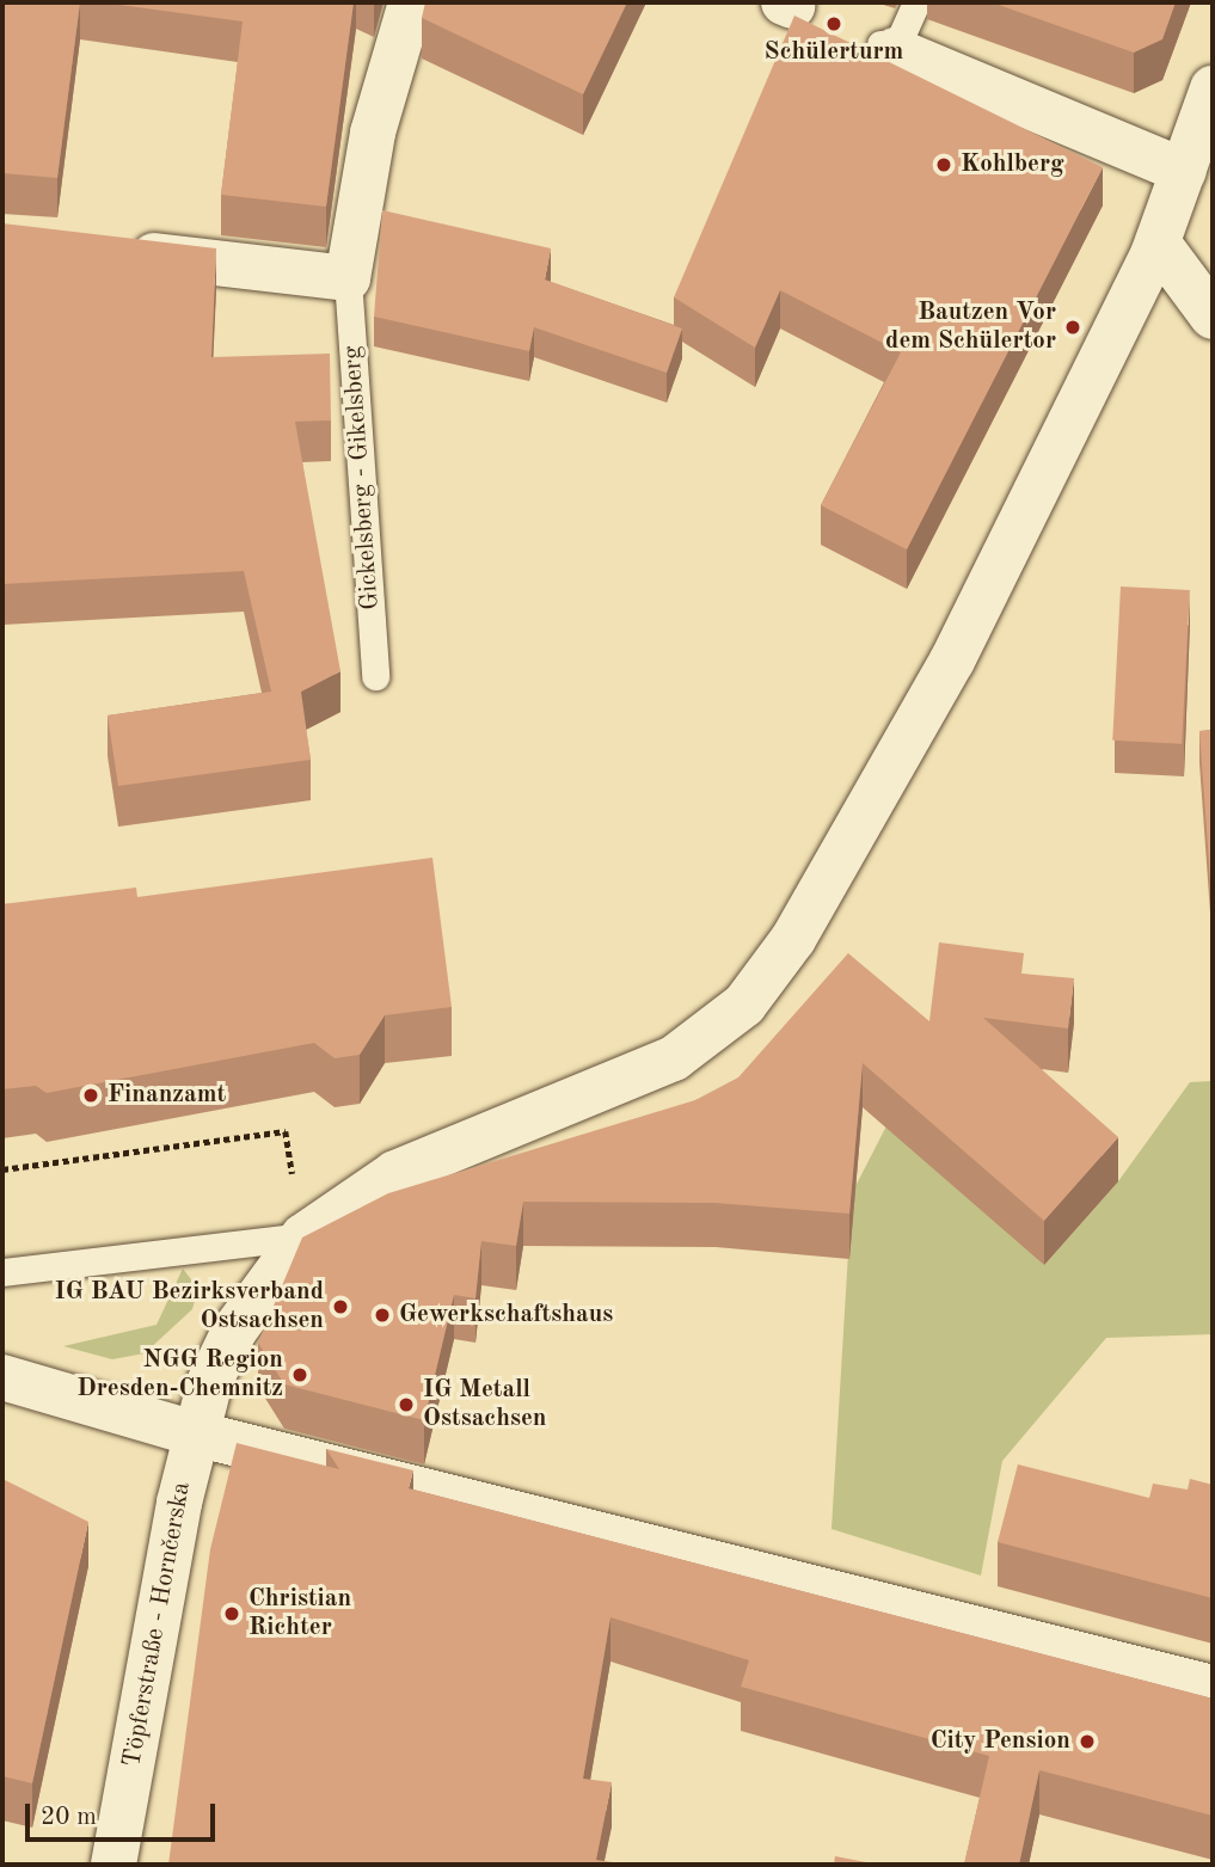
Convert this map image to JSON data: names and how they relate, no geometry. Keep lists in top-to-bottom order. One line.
{"streets":{"street":["Gickelsberg - Gikelsberg","Töpferstraße - Hornčerska"]},"places":["Schülerturm","Kohlberg","Bautzen Vor dem Schülertor","Finanzamt","IG BAU Bezirksverband Ostsachsen","Gewerkschaftshaus","NGG Region Dresden-Chemnitz","IG Metall Ostsachsen","Christian Richter","City Pension"],"scale_bar":"20 m"}
